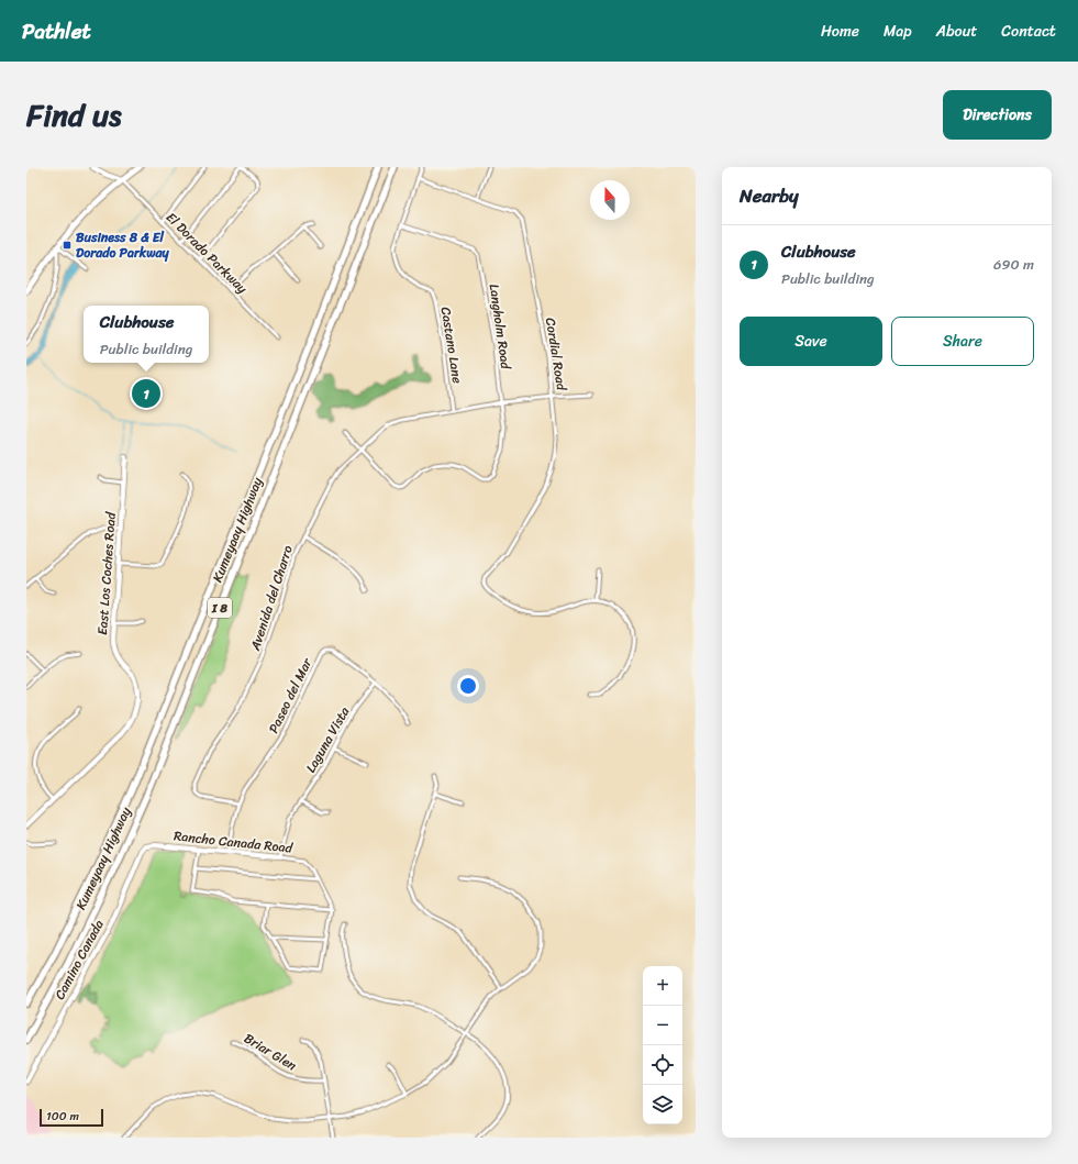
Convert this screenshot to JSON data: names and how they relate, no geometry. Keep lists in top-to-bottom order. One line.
{"streets":{"highway":["Kumeyaay Highway","I 8"],"street":["El Dorado Parkway","Langholm Road","Castano Lane","Cordial Road","East Los Coches Road","Avenida del Charro","Paseo del Mar","Laguna Vista","Rancho Canada Road","Camino Canada","Briar Glen"]},"crossings":[["Langholm Road","Castano Lane"],["Langholm Road","Avenida del Charro"],["Castano Lane","Avenida del Charro"],["Cordial Road","Avenida del Charro"],["Avenida del Charro","Paseo del Mar"],["Paseo del Mar","Laguna Vista"],["Paseo del Mar","Rancho Canada Road"],["Laguna Vista","Rancho Canada Road"],["Rancho Canada Road","Camino Canada"]],"places":{"transit":["Business 8 & El Dorado Parkway"]},"scale_bar":"100 m","north":"top","page":{"header":"Pathlet","nav":["Home","Map","About","Contact"],"title":"Find us","buttons":["Directions",["Save","Share"]],"heading":"Nearby","list":[{"mark":"1","name":"Clubhouse","note":"Public building","value":"690 m"}],"popup":["Clubhouse","Public building"],"pins":"1","map_buttons":["+","−"],"scale":"100 m"}}
